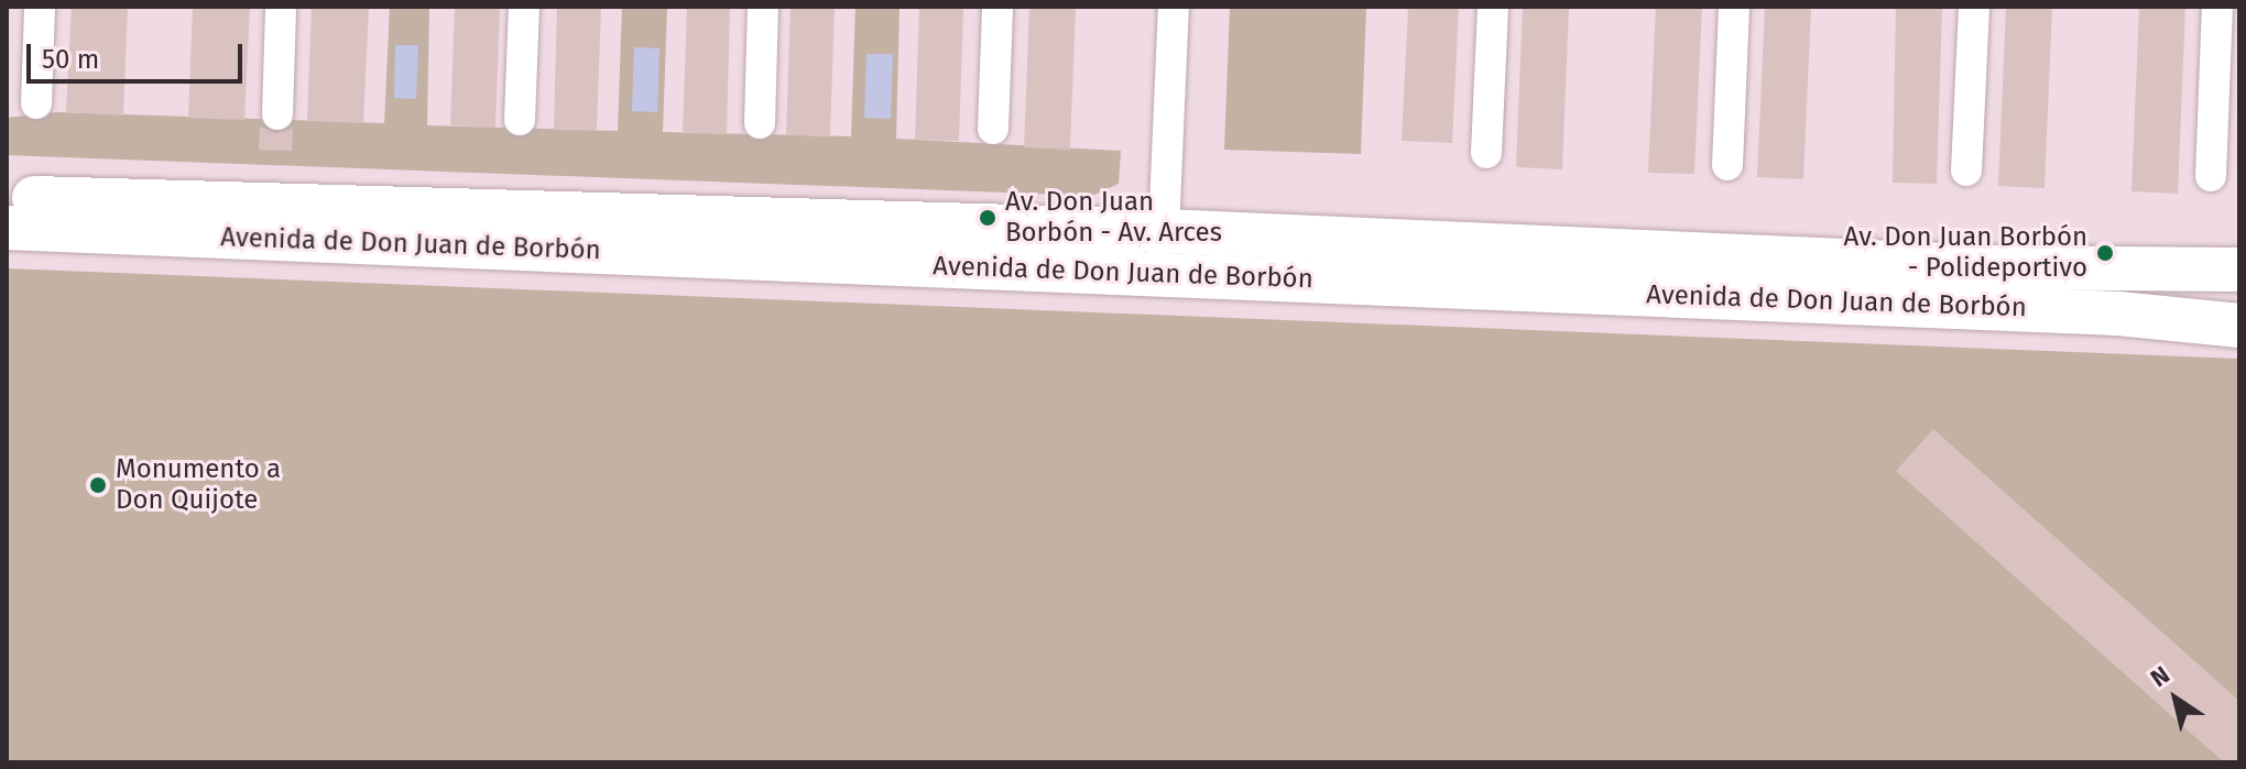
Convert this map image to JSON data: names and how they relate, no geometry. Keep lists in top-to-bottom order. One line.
{"streets":{"street":["Avenida de Don Juan de Borbón"]},"places":["Av. Don Juan Borbón - Av. Arces","Av. Don Juan Borbón - Polideportivo","Monumento a Don Quijote"],"scale_bar":"50 m","north":"top left"}
